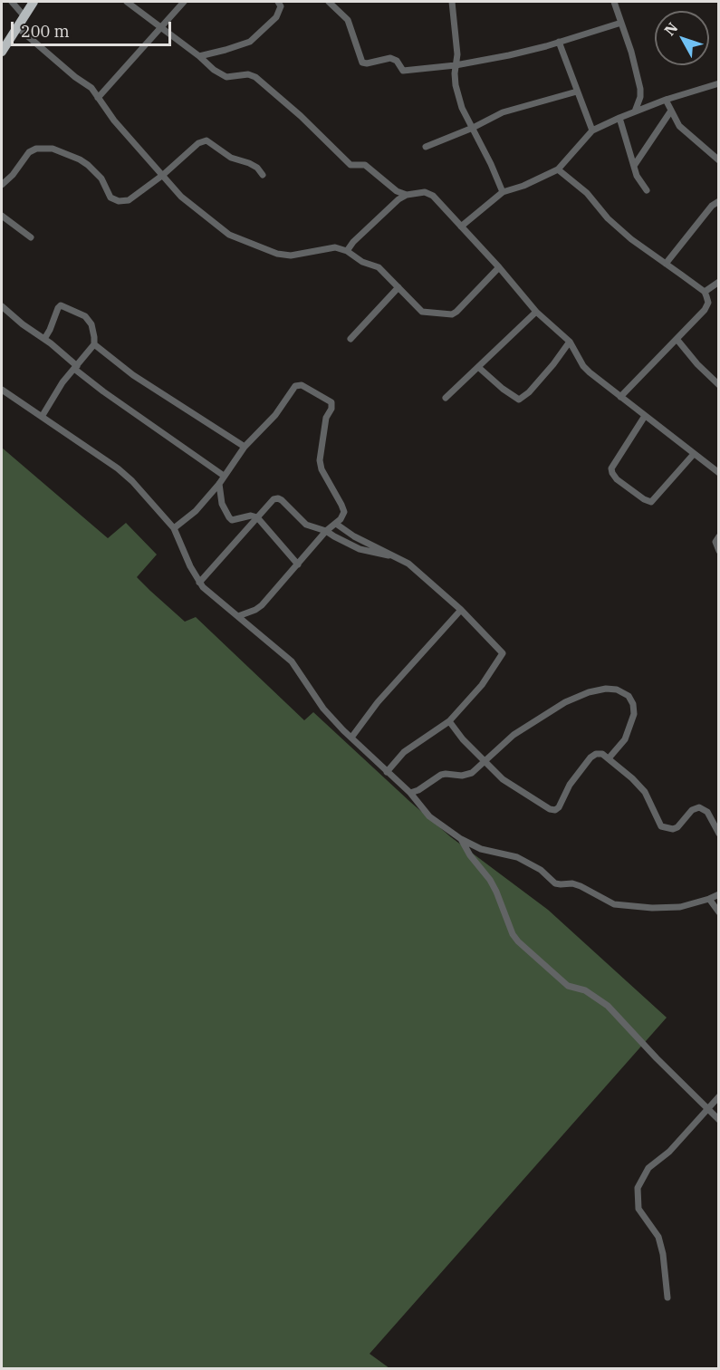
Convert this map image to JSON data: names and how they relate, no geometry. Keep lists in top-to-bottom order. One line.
{"scale_bar":"200 m","north":"top left"}
